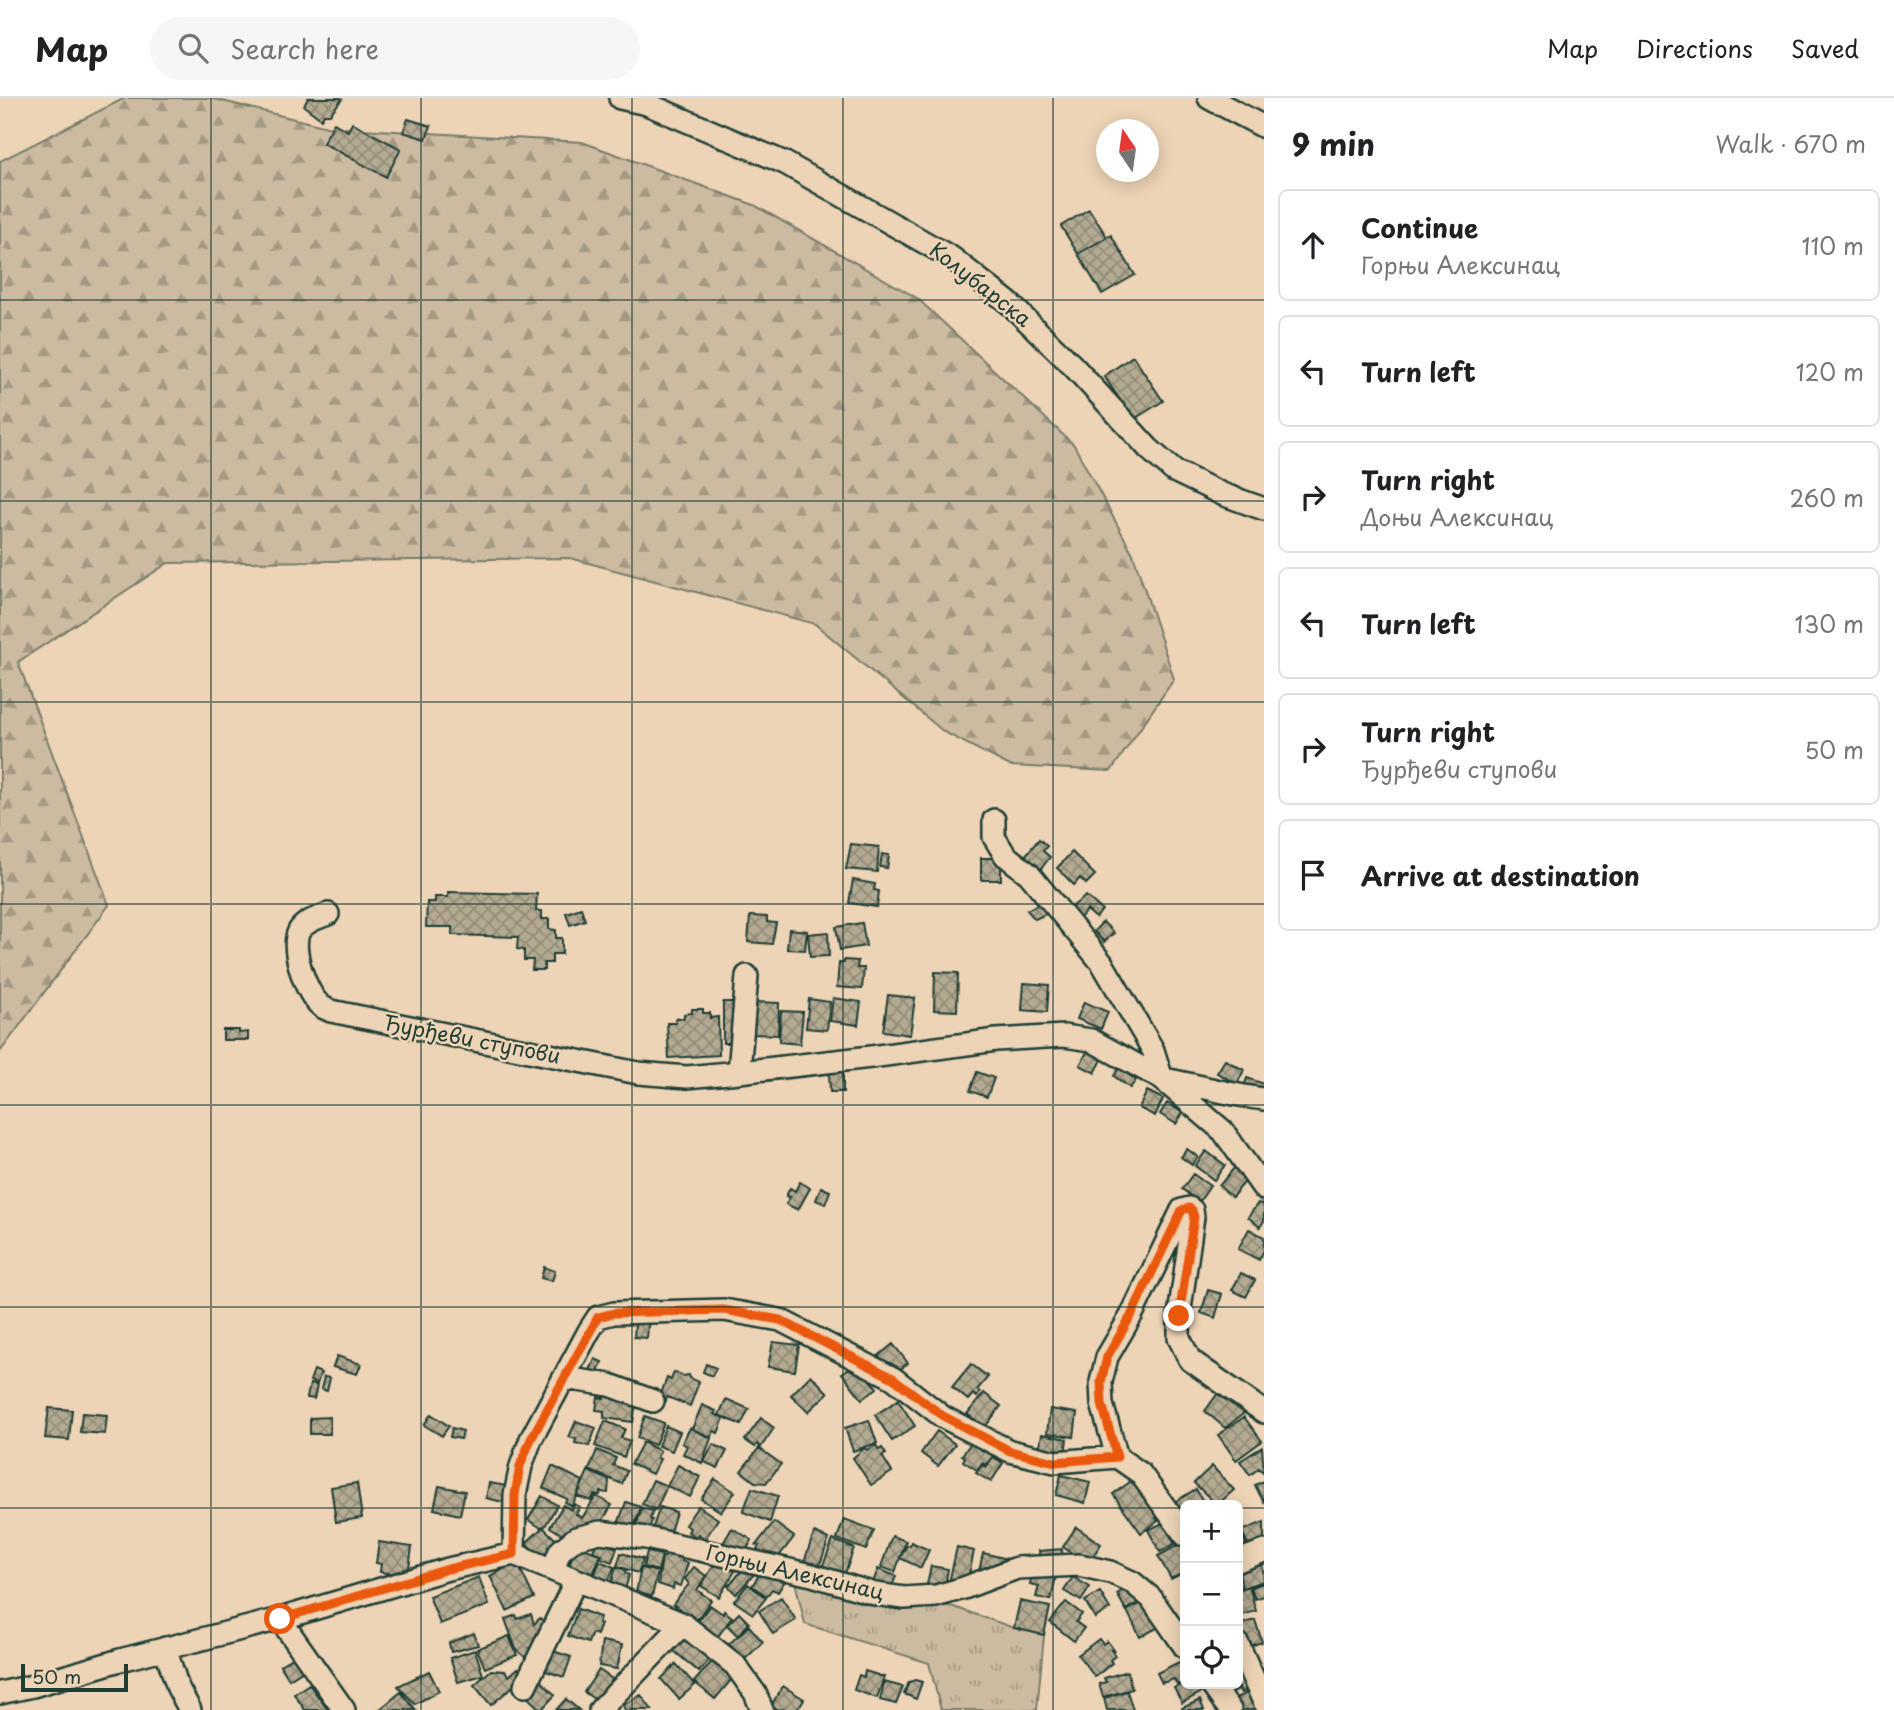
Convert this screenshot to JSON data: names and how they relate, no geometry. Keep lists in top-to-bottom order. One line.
{"streets":{"street":["Колубарска","Ђурђеви ступови","Горњи Алексинац"]},"scale_bar":"50 m","north":"top","page":{"header":"Map","search":"Search here","nav":["Map","Directions","Saved"],"heading":["9 min","Walk · 670 m"],"list":[["Continue","Горњи Алексинац","110 m"],["Turn left","120 m"],["Turn right","Доњи Алексинац","260 m"],["Turn left","130 m"],["Turn right","Ђурђеви ступови","50 m"],"Arrive at destination"],"map_buttons":["+","−"],"scale":"50 m"}}
